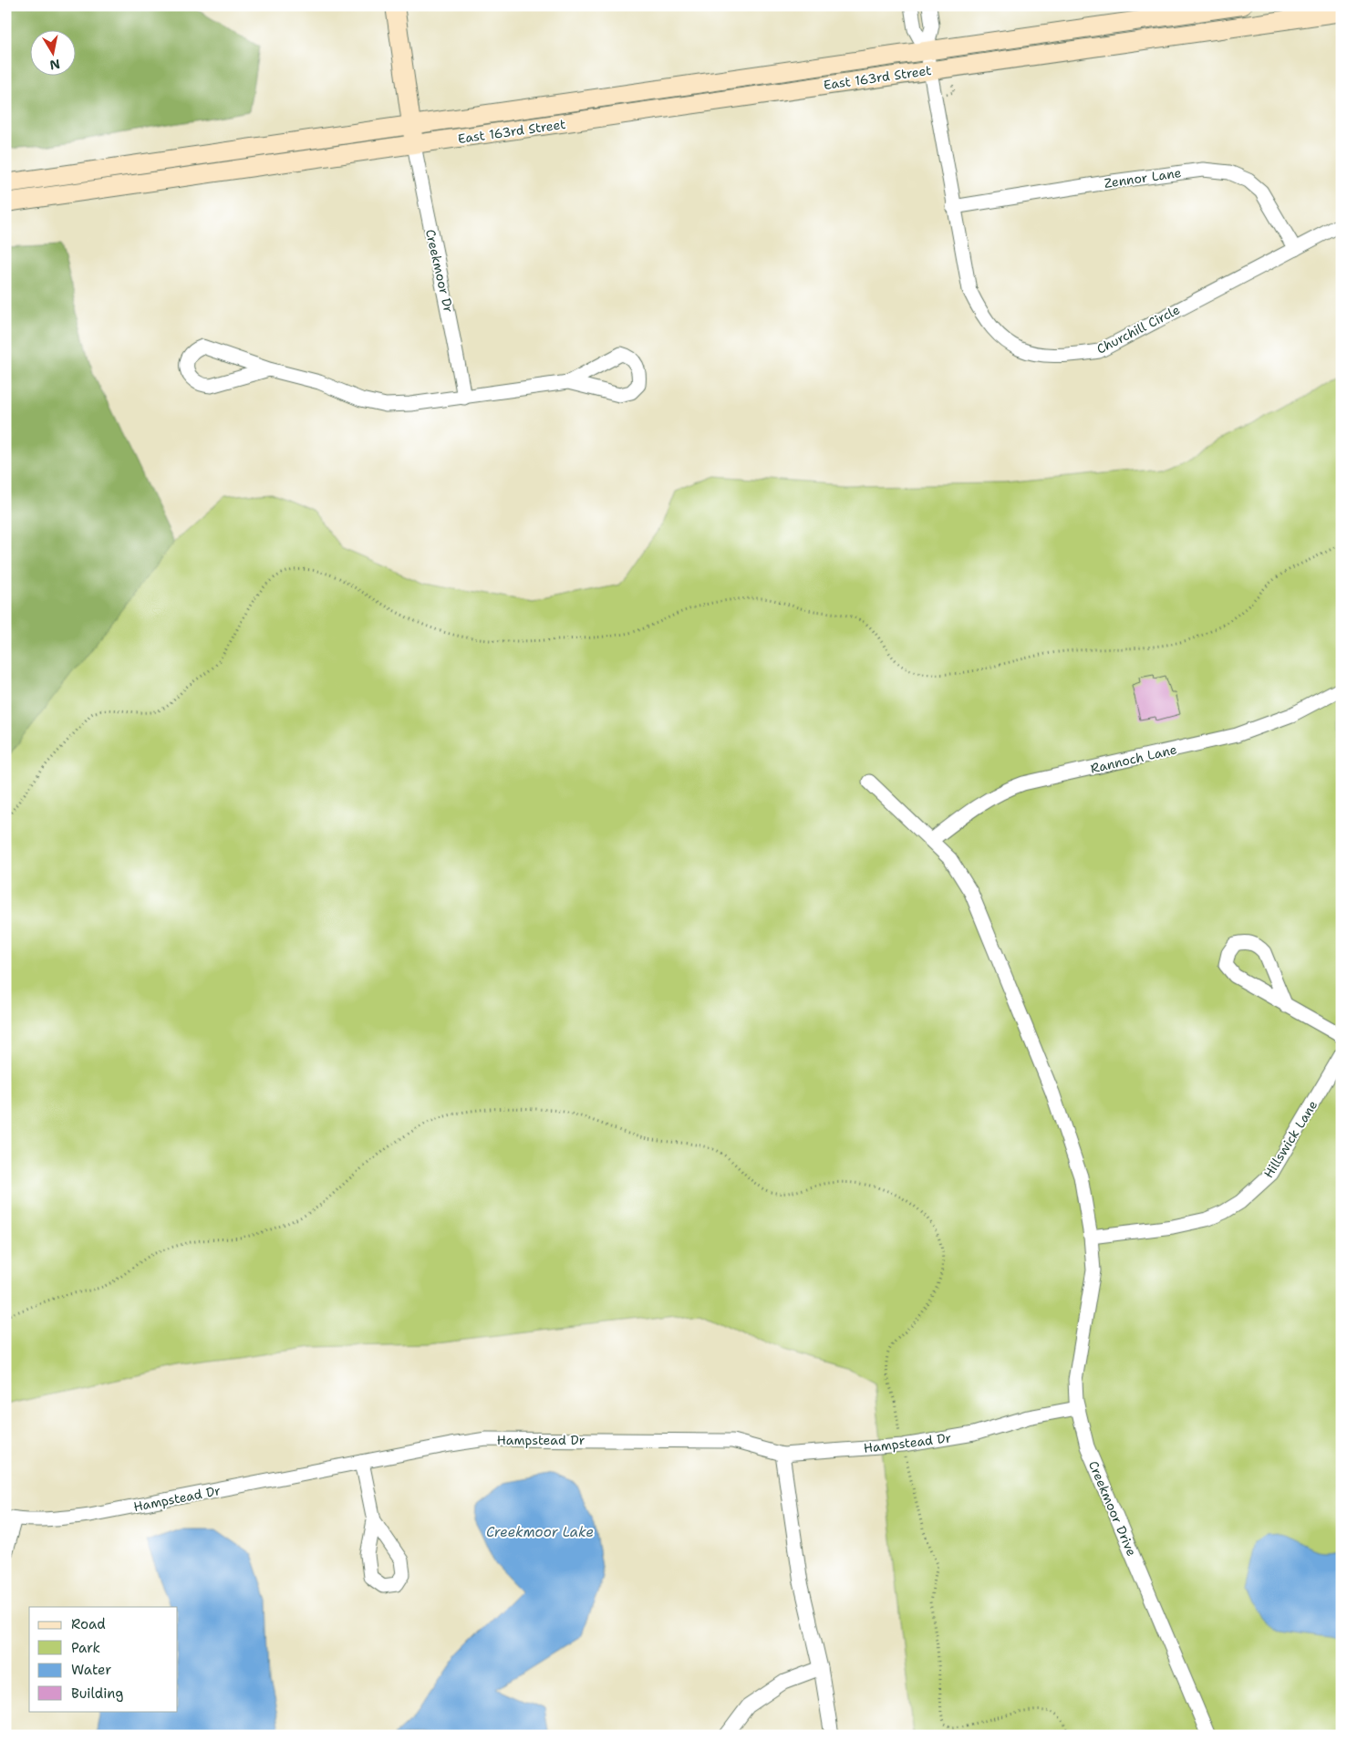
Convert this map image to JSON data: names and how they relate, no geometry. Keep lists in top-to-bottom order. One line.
{"streets":{"street":["East 163rd Street","Zennor Lane","Creekmoor Dr","Churchill Circle","Rannoch Lane","Hillswick Lane","Hampstead Dr","Creekmoor Drive"]},"crossings":[["East 163rd Street","Creekmoor Dr"],["East 163rd Street","Churchill Circle"],["Zennor Lane","Churchill Circle"],["Rannoch Lane","Creekmoor Drive"],["Hillswick Lane","Creekmoor Drive"],["Hampstead Dr","Creekmoor Drive"]],"water":["Creekmoor Lake"],"legend":["Road","Park","Water","Building"],"north":"bottom"}
